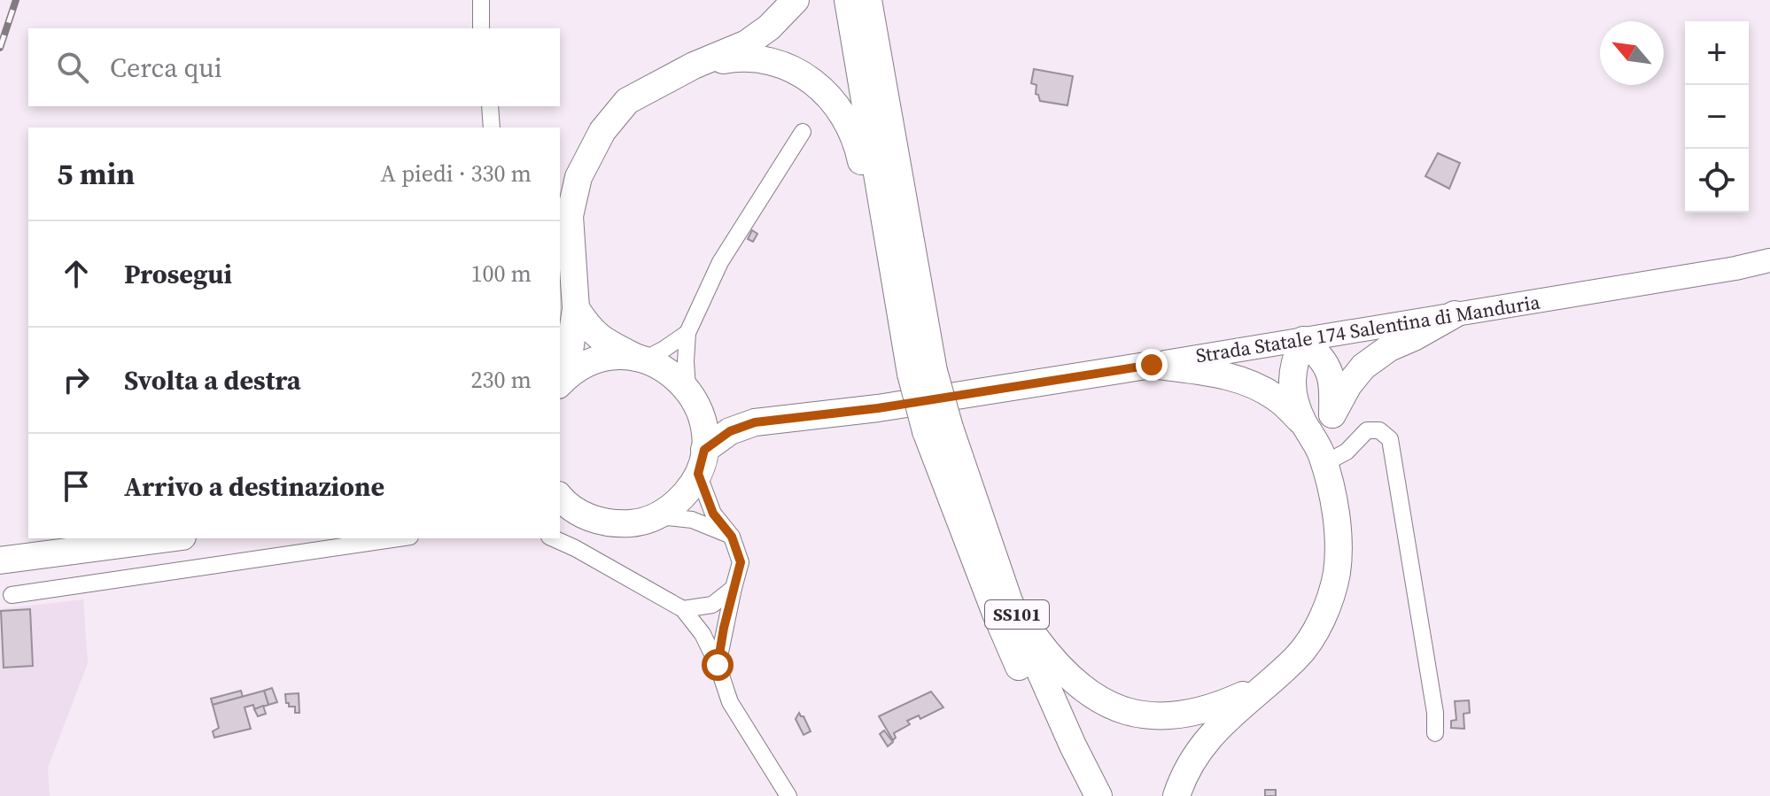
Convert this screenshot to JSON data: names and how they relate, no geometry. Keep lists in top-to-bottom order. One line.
{"streets":{"main road":["Strada Statale 174 Salentina di Manduria","SS101"]},"north":"top left","page":{"map_buttons":["+","−"],"search":"Cerca qui","heading":["5 min","A piedi · 330 m"],"list":[["Prosegui","100 m"],["Svolta a destra","230 m"],"Arrivo a destinazione"]}}
